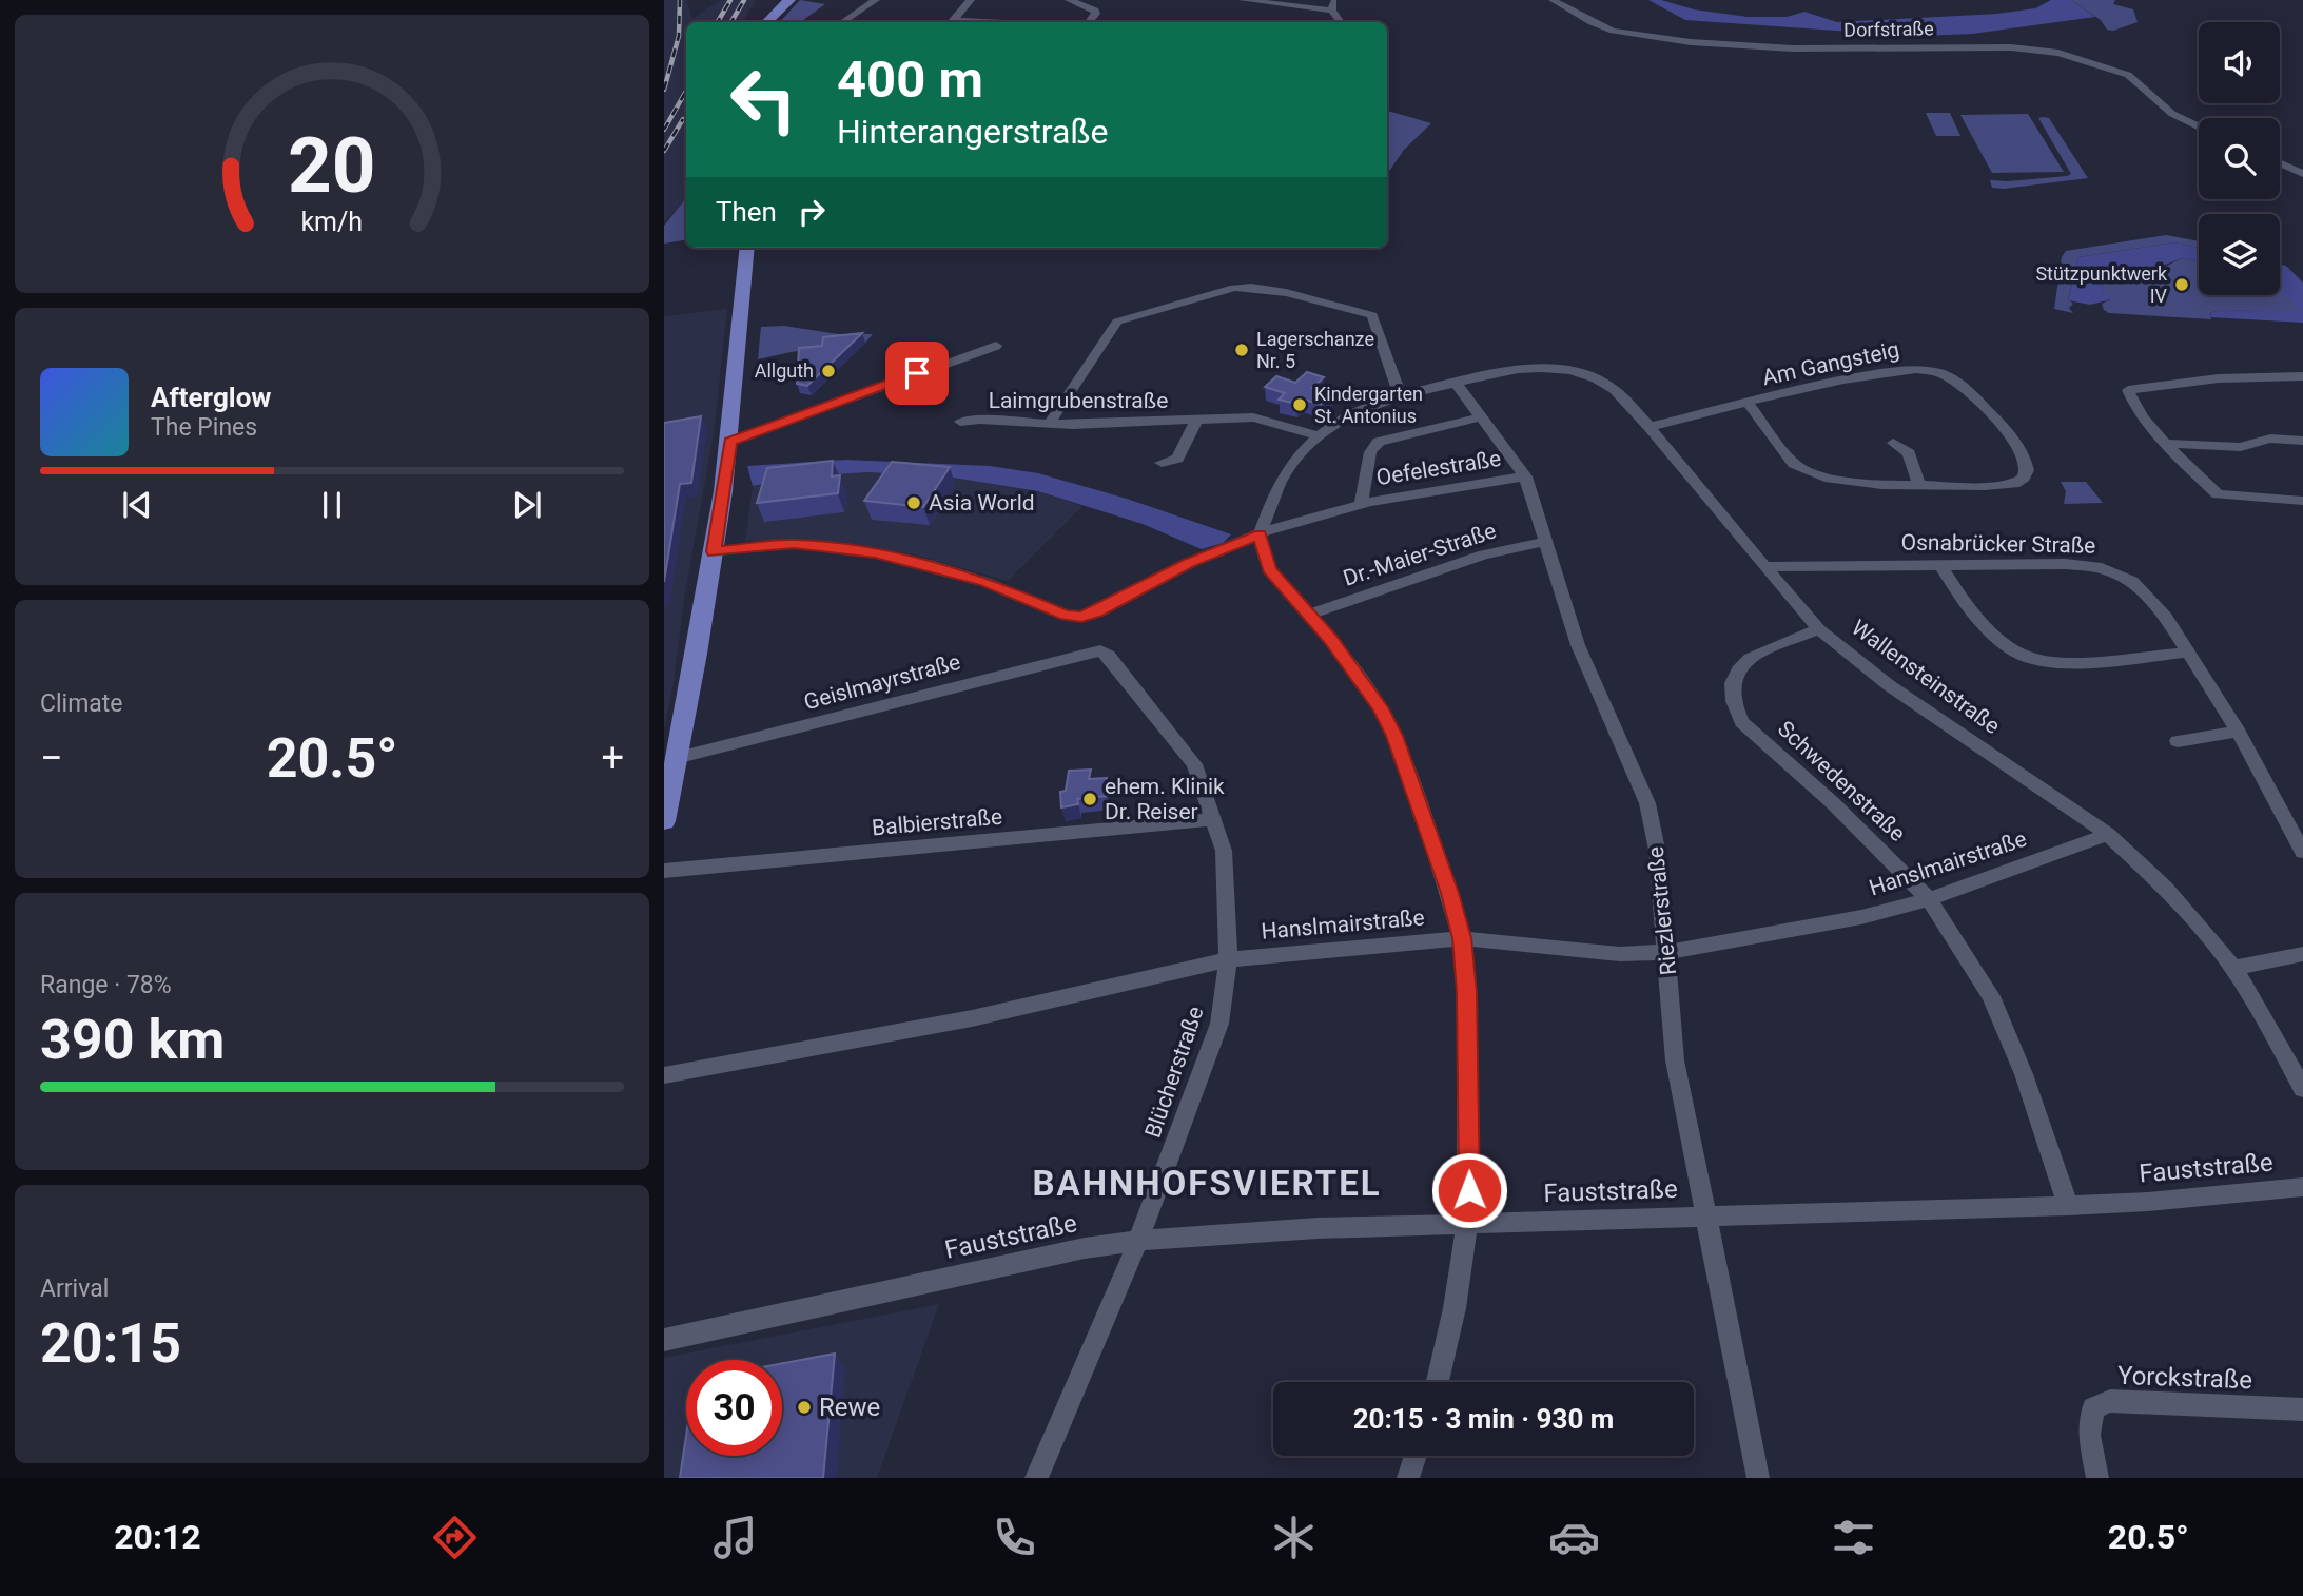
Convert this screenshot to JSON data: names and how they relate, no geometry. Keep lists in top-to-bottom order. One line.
{"streets":{"street":["Dorfstraße","Am Gangsteig","Laimgrubenstraße","Oefelestraße","Osnabrücker Straße","Dr.-Maier-Straße","Wallensteinstraße","Geislmayrstraße","Schwedenstraße","Balbierstraße","Hanslmairstraße","Riezlerstraße","Blücherstraße","Fauststraße","Yorckstraße"]},"crossings":[["Am Gangsteig","Wallensteinstraße"],["Laimgrubenstraße","Wallensteinstraße"],["Oefelestraße","Wallensteinstraße"],["Oefelestraße","Riezlerstraße"],["Osnabrücker Straße","Wallensteinstraße"],["Dr.-Maier-Straße","Riezlerstraße"],["Wallensteinstraße","Schwedenstraße"],["Wallensteinstraße","Hanslmairstraße"],["Wallensteinstraße","Riezlerstraße"],["Geislmayrstraße","Blücherstraße"],["Schwedenstraße","Hanslmairstraße"],["Schwedenstraße","Fauststraße"],["Balbierstraße","Blücherstraße"],["Hanslmairstraße","Riezlerstraße"],["Hanslmairstraße","Blücherstraße"],["Riezlerstraße","Fauststraße"],["Blücherstraße","Fauststraße"]],"districts":["BAHNHOFSVIERTEL"],"places":["Stützpunktwerk IV","Lagerschanze Nr. 5","Allguth","Kindergarten St. Antonius","Asia World","ehem. Klinik Dr. Reiser","Rewe"],"page":{"turn":["400 m","Hinterangerstraße"],"then":"Then","song":["Afterglow","The Pines"],"tile":["Climate",["Range · 78%","390 km"],["Arrival","20:15"]],"heat":["−","20.5°","+"],"limit":"30","trip":"20:15 · 3 min · 930 m","tabs":["20:12","20.5°"],"gauge":["20","km/h"]}}
